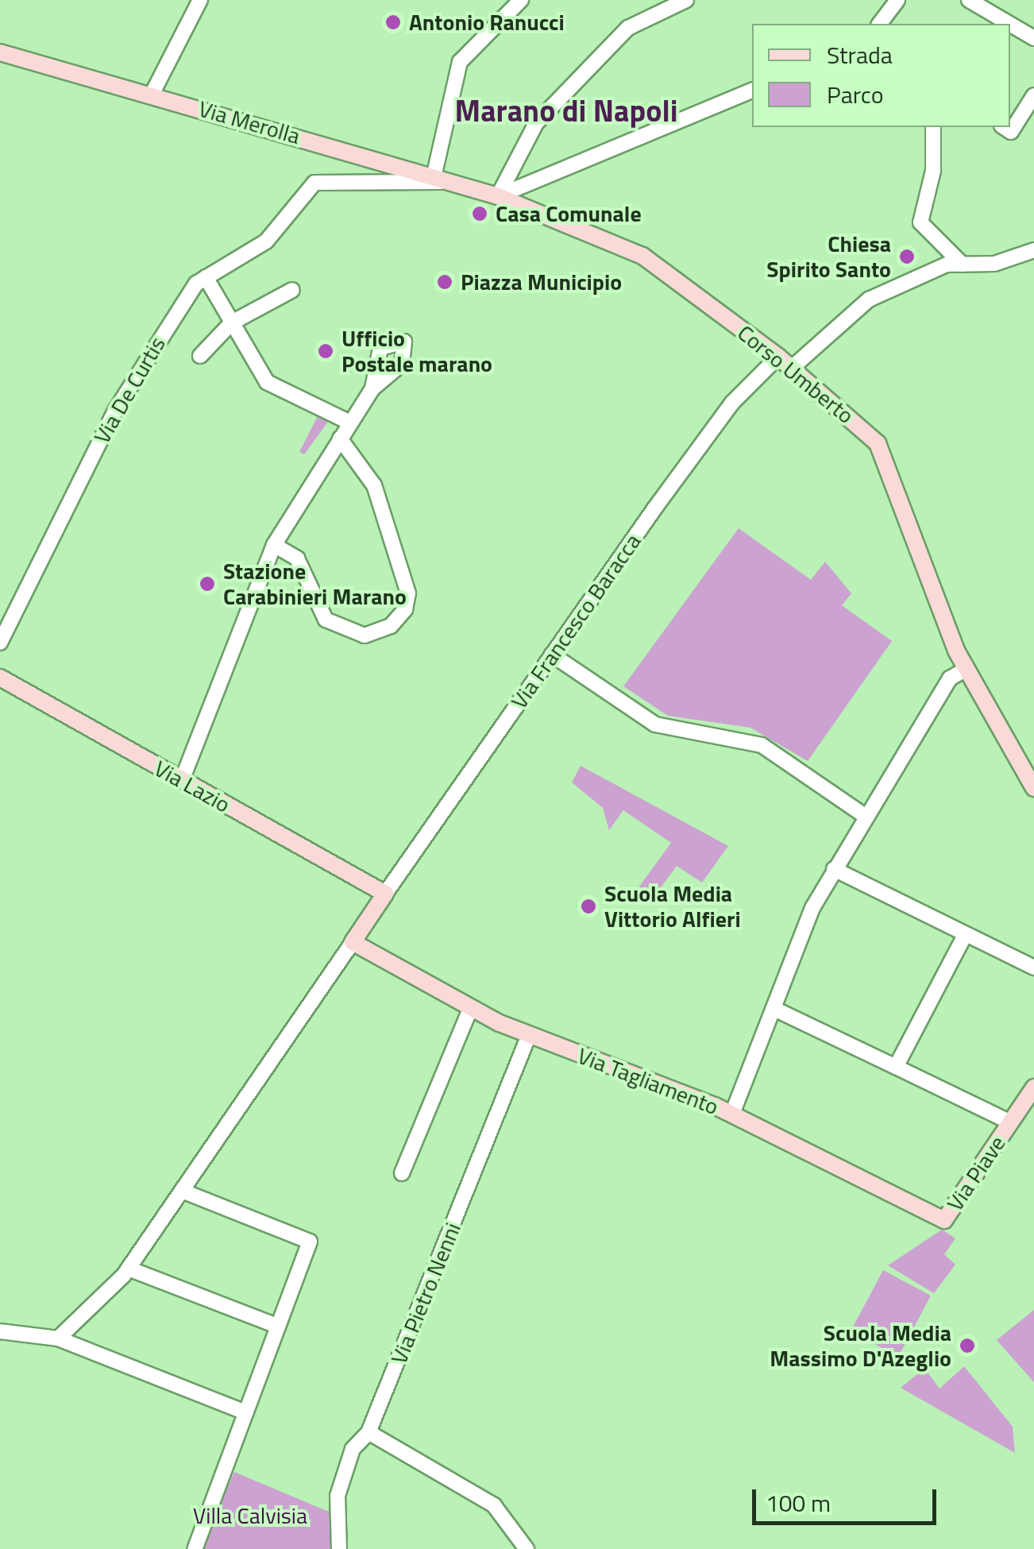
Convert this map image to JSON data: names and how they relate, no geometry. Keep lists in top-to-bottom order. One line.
{"streets":{"main road":["Via Merolla","Corso Umberto","Via Lazio","Via Tagliamento","Via Piave"],"street":["Via De Curtis","Via Francesco Baracca","Via Pietro Nenni"]},"crossings":[["Via Merolla","Corso Umberto"],["Via Merolla","Via De Curtis"],["Corso Umberto","Via Francesco Baracca"],["Via Francesco Baracca","Via Lazio"],["Via Tagliamento","Via Piave"],["Via Tagliamento","Via Pietro Nenni"]],"districts":["Marano di Napoli"],"parks":["Villa Calvisia"],"places":["Antonio Ranucci","Casa Comunale","Chiesa Spirito Santo","Piazza Municipio","Ufficio Postale marano","Stazione Carabinieri Marano","Scuola Media Vittorio Alfieri","Scuola Media Massimo D'Azeglio"],"legend":["Strada","Parco"],"scale_bar":"100 m"}
